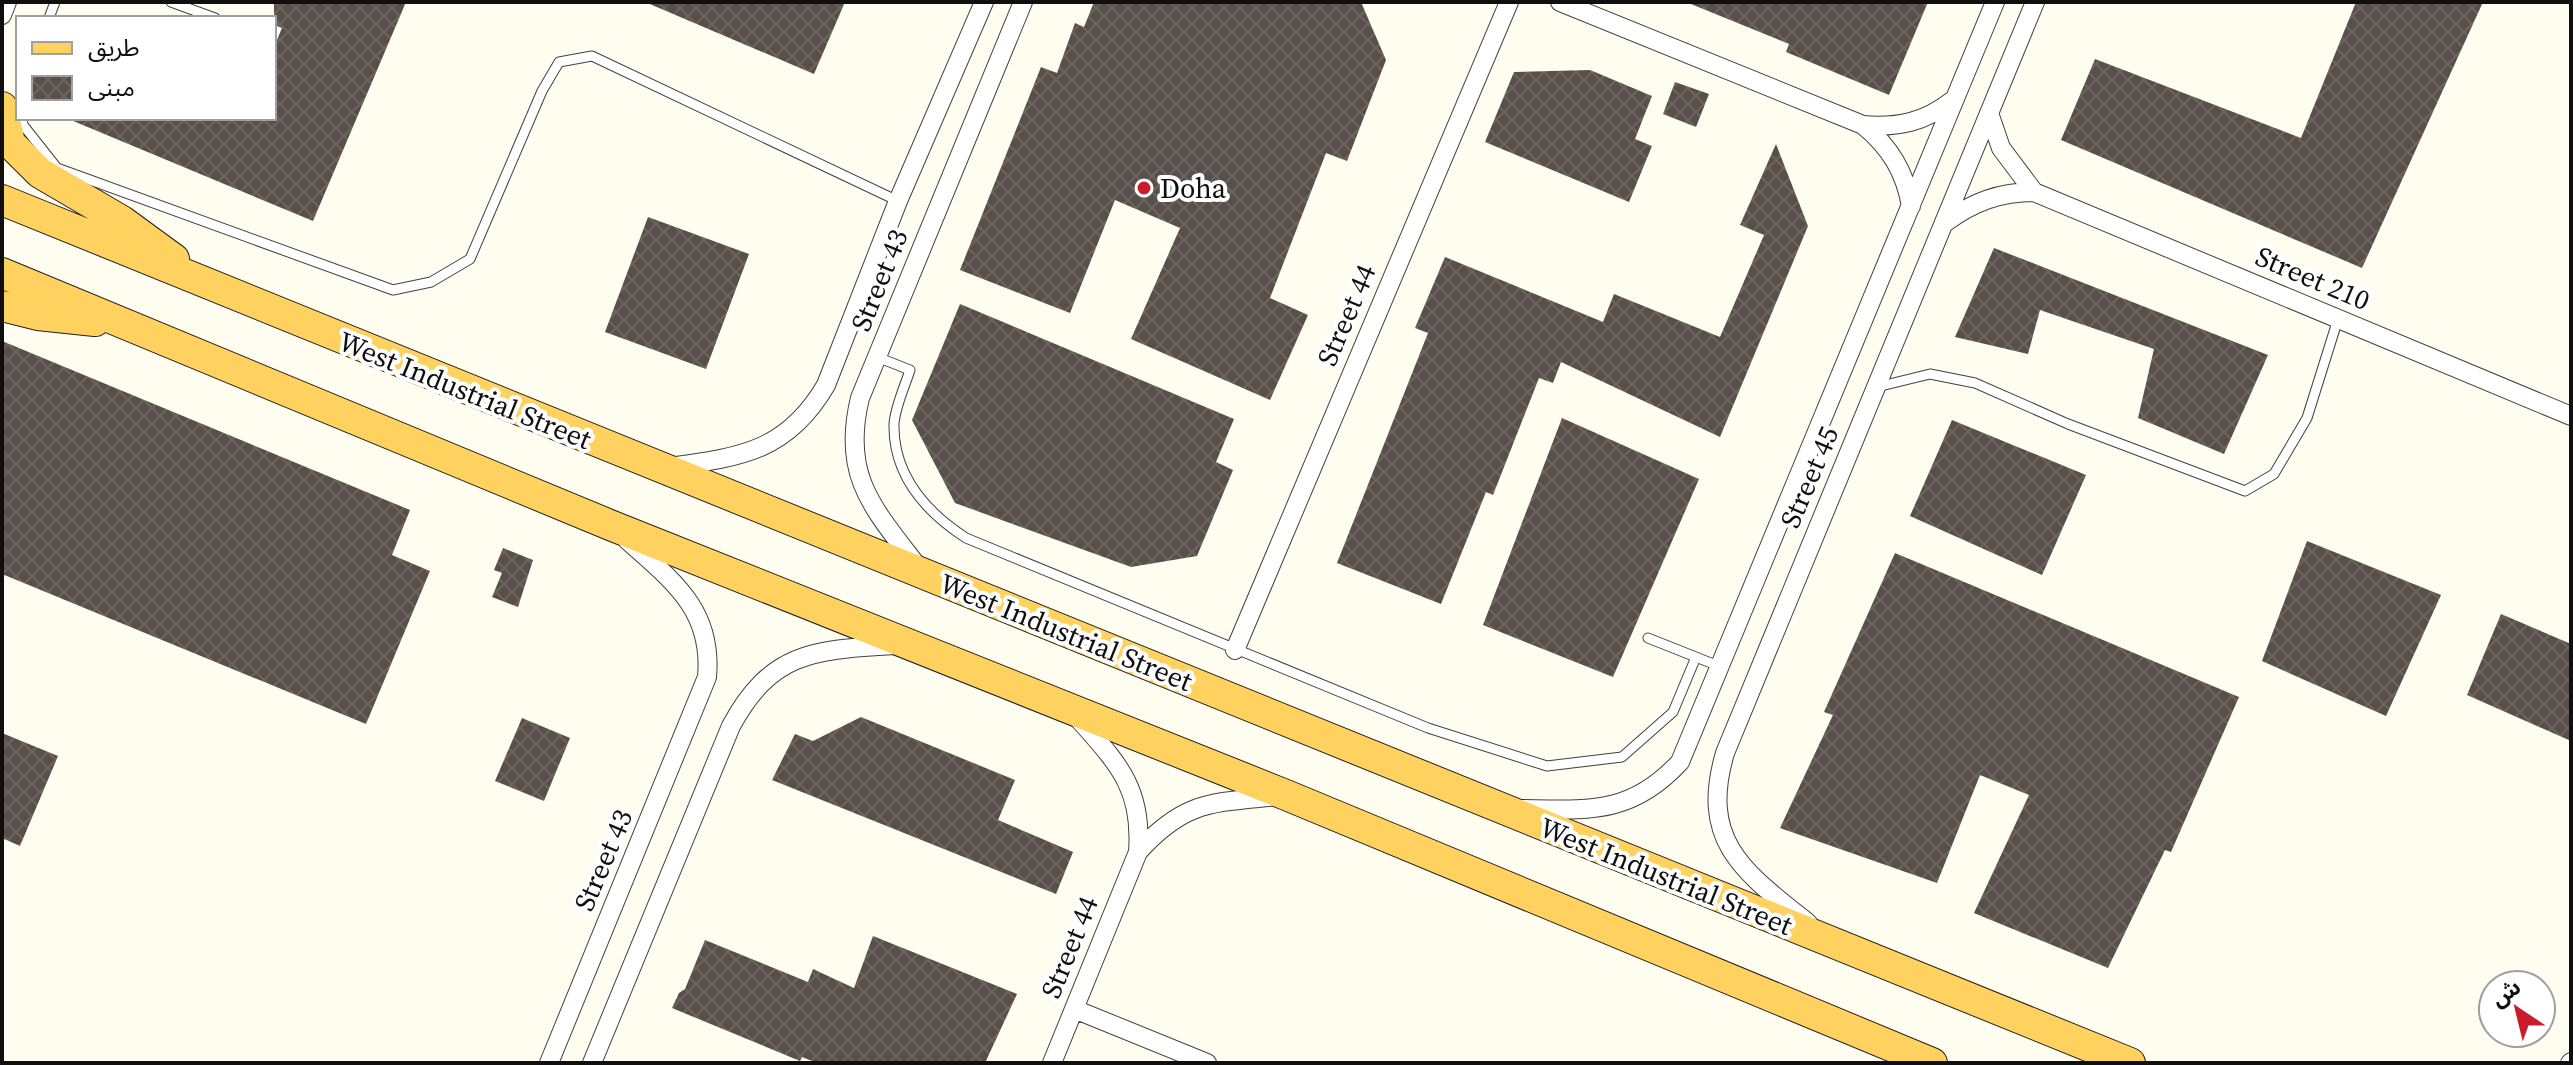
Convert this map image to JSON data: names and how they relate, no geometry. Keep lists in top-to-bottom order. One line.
{"streets":{"main road":["West Industrial Street"],"street":["Street 210","Street 43","Street 44","Street 45"]},"crossings":[["Street 43","West Industrial Street"],["West Industrial Street","Street 45"]],"places":["Doha"],"legend":["طريق","مبنى"],"north":"top left"}
